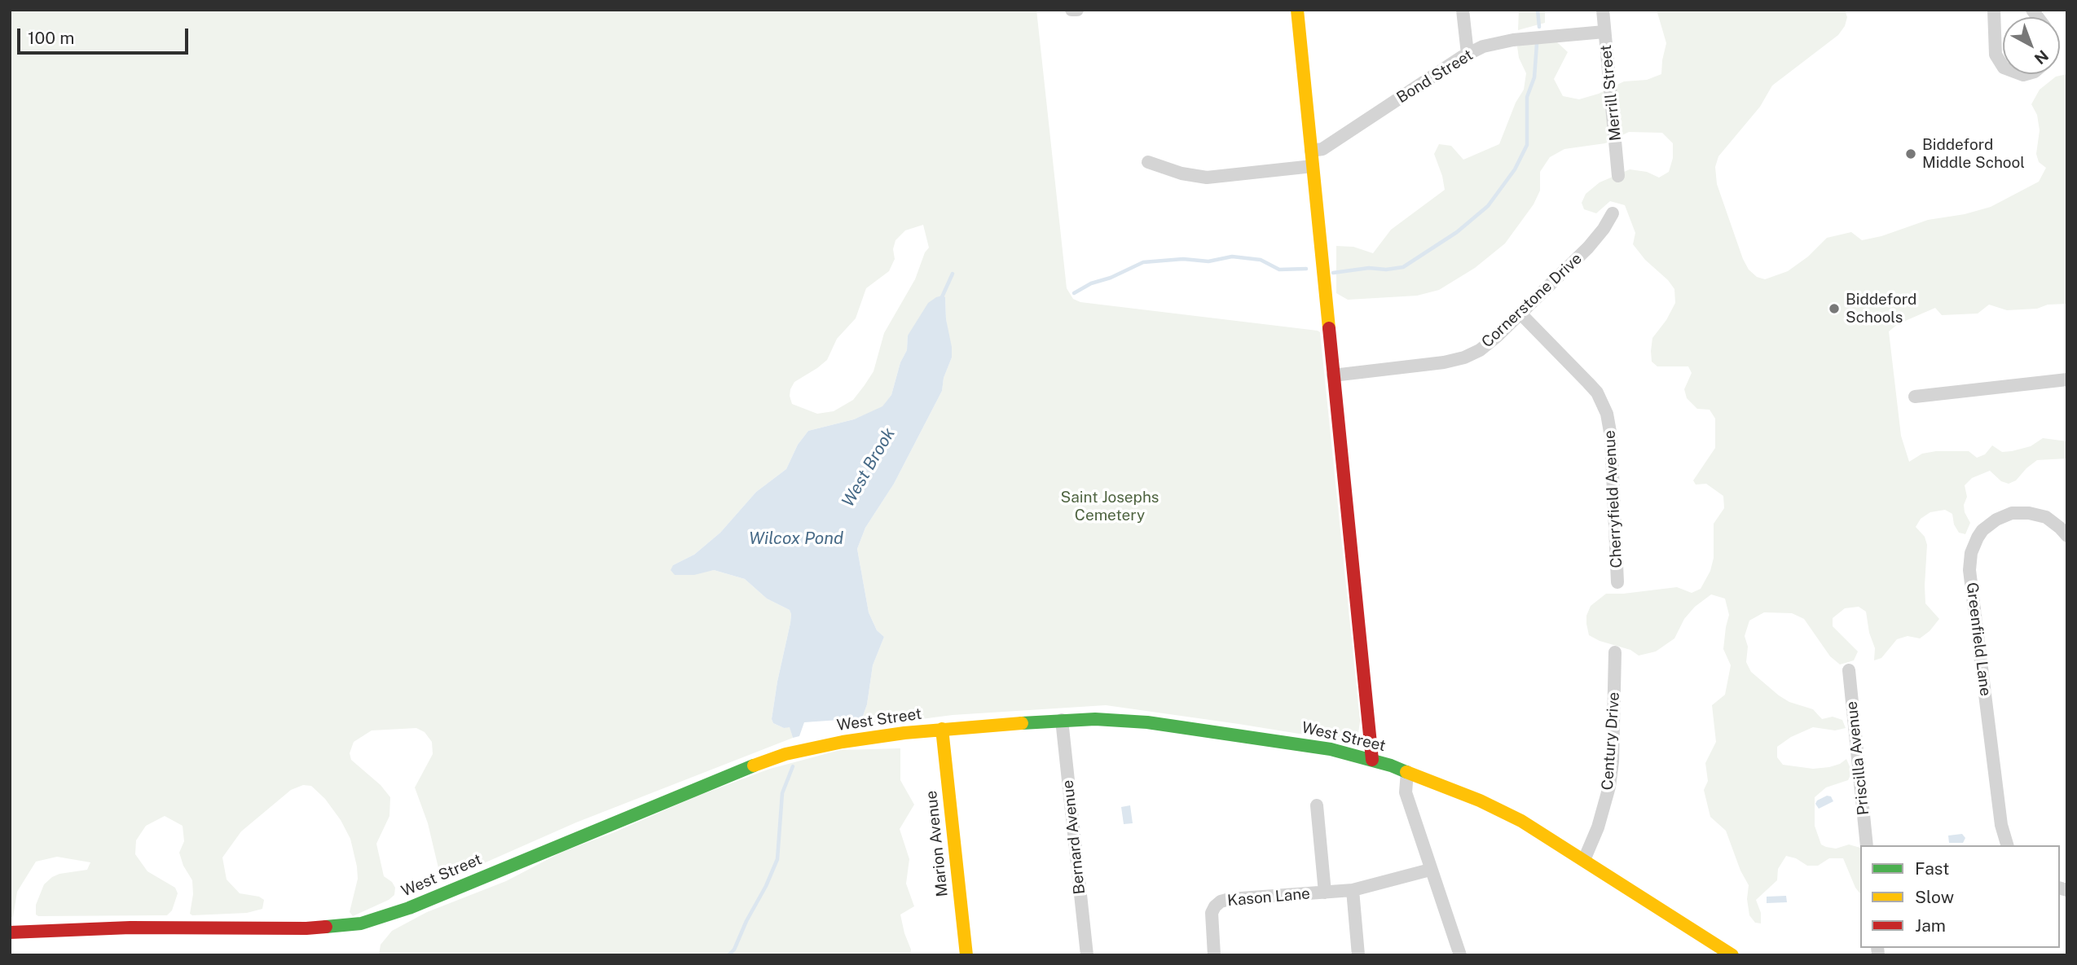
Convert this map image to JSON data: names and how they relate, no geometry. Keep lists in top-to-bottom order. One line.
{"streets":{"street":["Bond Street","Merrill Street","Cornerstone Drive","Cherryfield Avenue","Greenfield Lane","West Street","Century Drive","Priscilla Avenue","Bernard Avenue","Marion Avenue","Kason Lane"]},"crossings":[["Bond Street","Merrill Street"],["Cornerstone Drive","Cherryfield Avenue"],["West Street","Century Drive"],["West Street","Bernard Avenue"],["West Street","Marion Avenue"]],"water":["West Brook","Wilcox Pond"],"parks":["Saint Josephs Cemetery"],"places":["Biddeford Middle School","Biddeford Schools"],"legend":["Fast","Slow","Jam"],"scale_bar":"100 m","north":"bottom right"}
